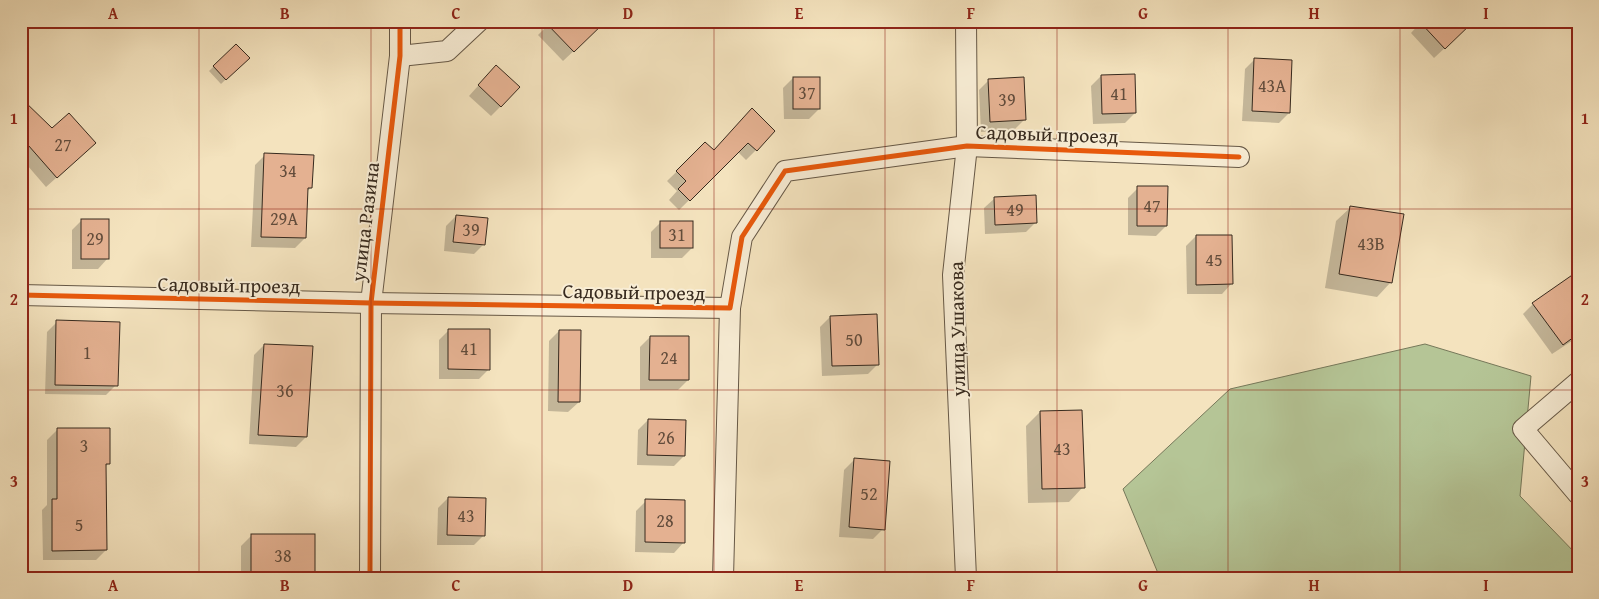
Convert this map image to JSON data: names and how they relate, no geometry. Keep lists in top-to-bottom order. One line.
{"streets":{"street":["Садовый проезд","улица Разина","улица Ушакова"]},"crossings":[["Садовый проезд","улица Разина"],["Садовый проезд","улица Ушакова"]],"house_numbers":["43А","37","41","39","27","34","47","49","29А","39","31","29","43В","45","50","41","1","24","36","26","3","43","52","43","28","5","38"],"grid":{"columns":["A","B","C","D","E","F","G","H","I"],"rows":["1","2","3"]}}
